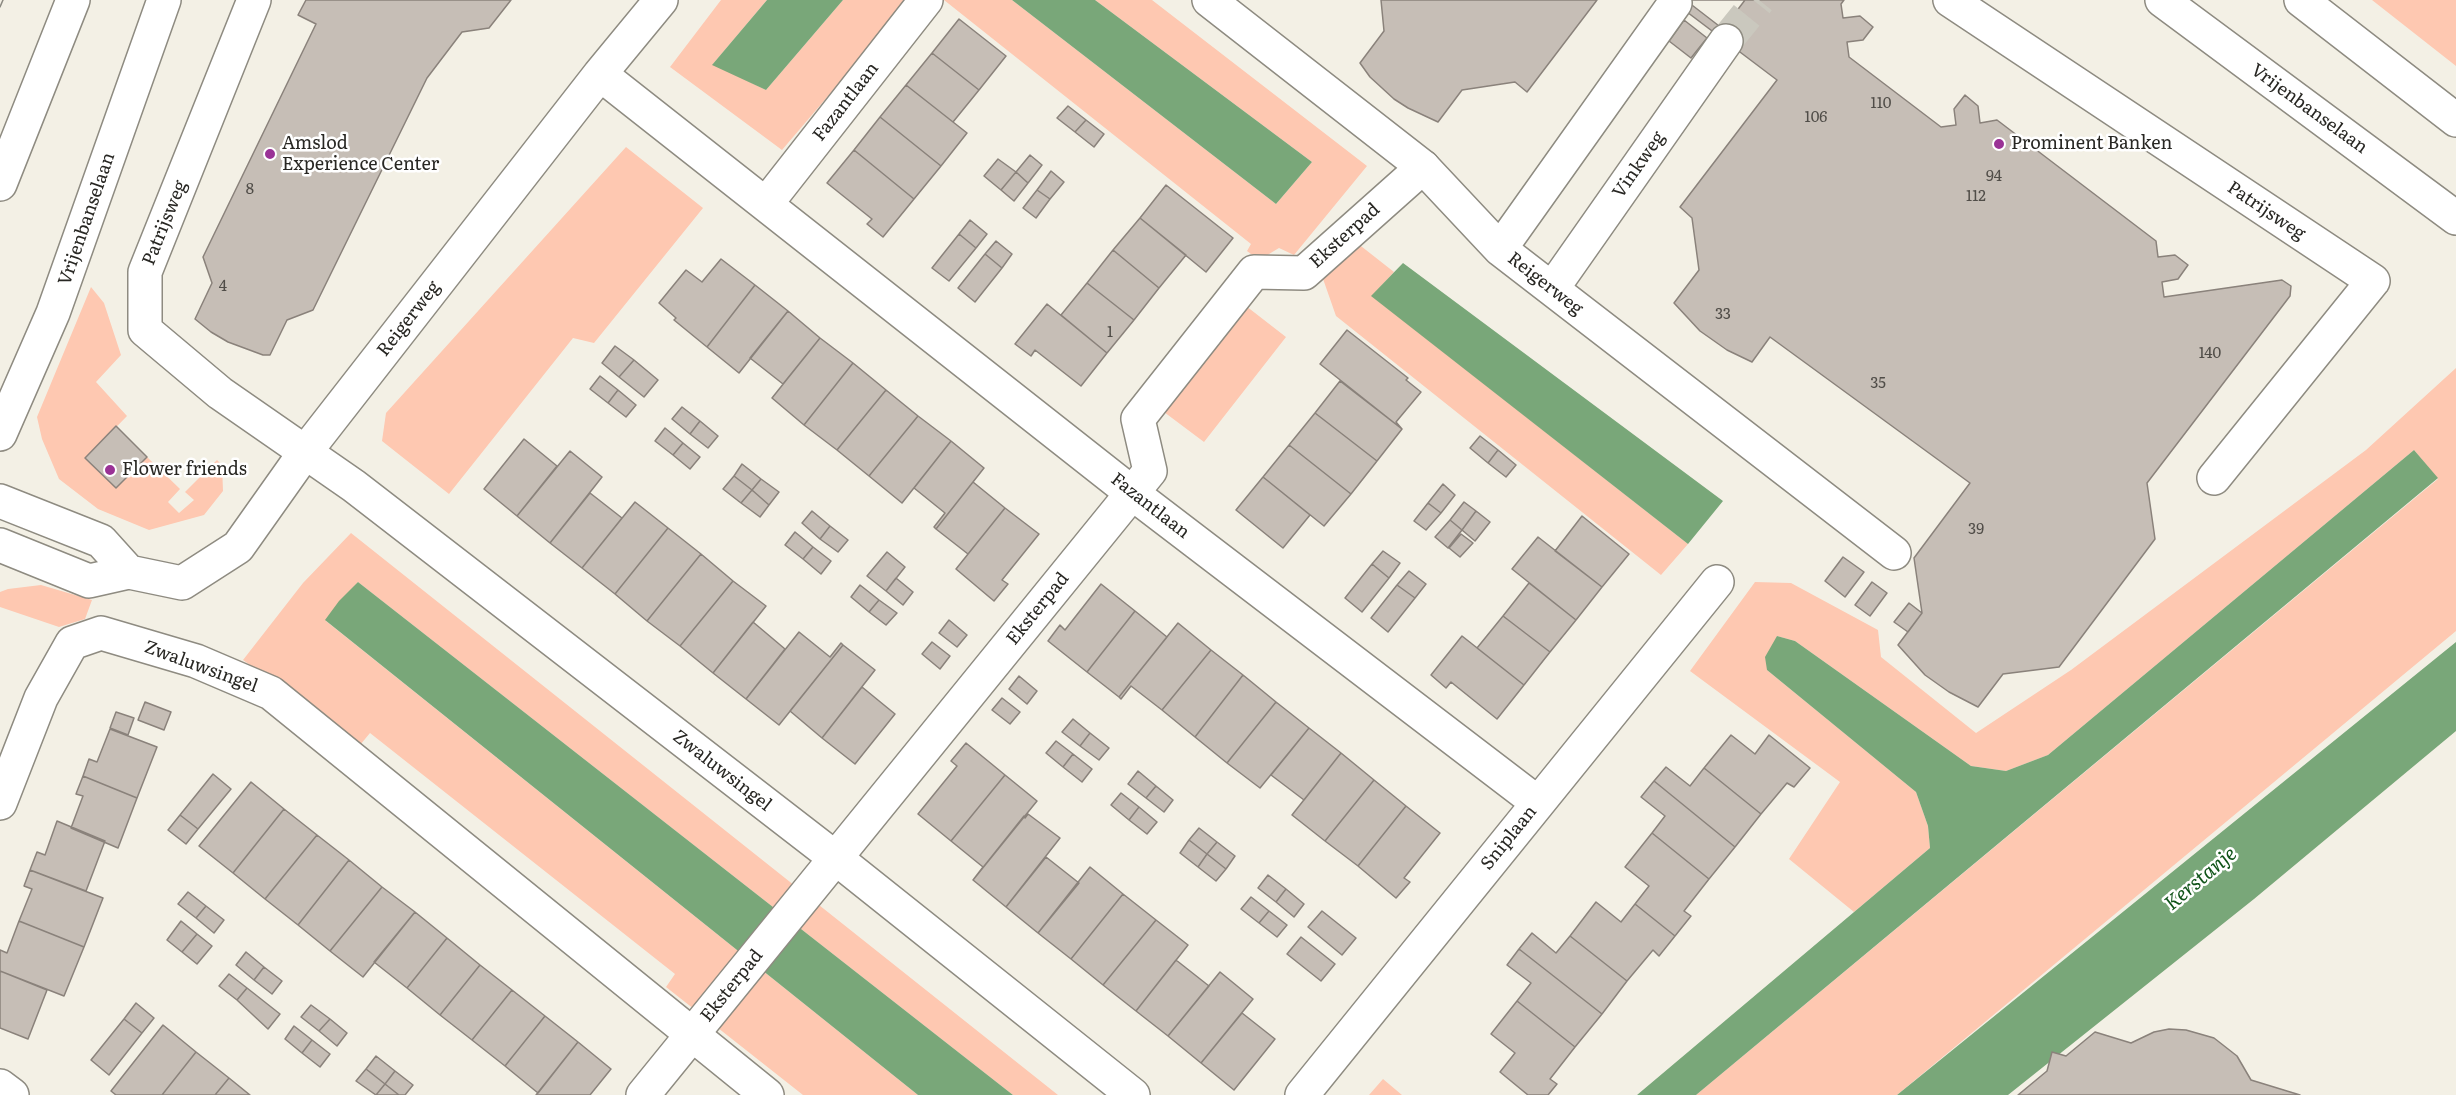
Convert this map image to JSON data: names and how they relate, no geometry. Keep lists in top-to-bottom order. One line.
{"streets":{"street":["Fazantlaan","Vrijenbanselaan","Vinkweg","Patrijsweg","Eksterpad","Reigerweg","Zwaluwsingel","Sniplaan"]},"crossings":[["Fazantlaan","Eksterpad"],["Fazantlaan","Reigerweg"],["Fazantlaan","Sniplaan"],["Vinkweg","Reigerweg"],["Patrijsweg","Reigerweg"],["Patrijsweg","Zwaluwsingel"],["Eksterpad","Reigerweg"],["Eksterpad","Zwaluwsingel"],["Reigerweg","Zwaluwsingel"]],"water":["Kerstanje"],"places":["Prominent Banken","Amslod Experience Center","Flower friends"],"house_numbers":["110","106","94","8","112","4","33","1","140","35","39"]}
